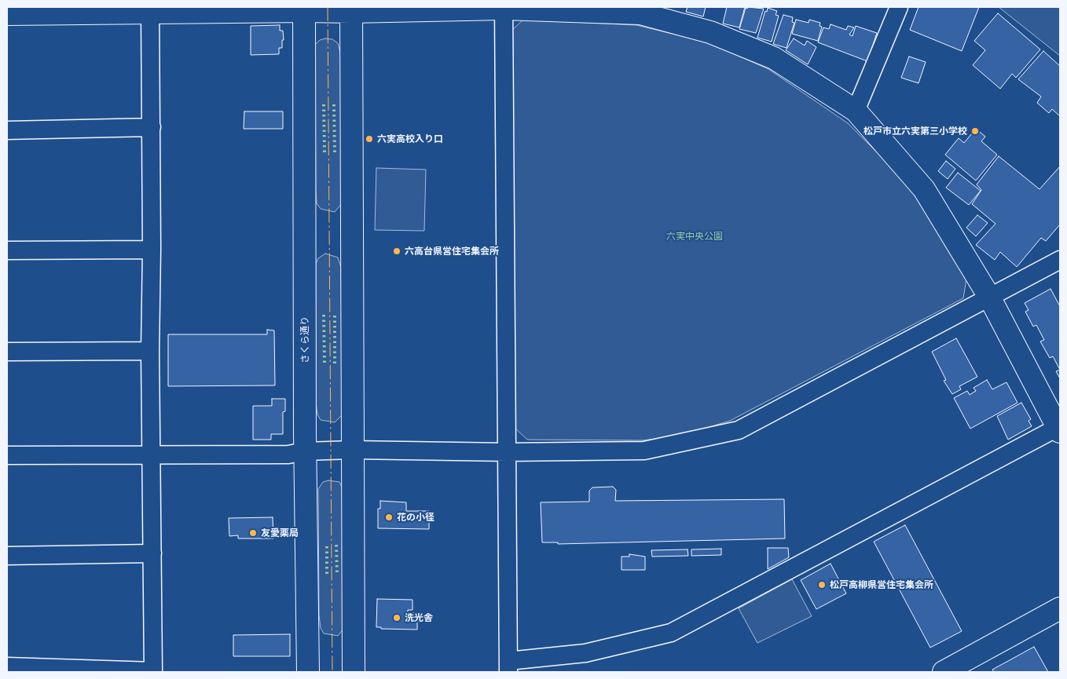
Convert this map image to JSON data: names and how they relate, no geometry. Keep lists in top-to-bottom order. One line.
{"streets":{"street":["さくら通り"]},"parks":["六実中央公園"],"places":["松戸市立六実第三小学校","六実高校入り口","六高台県営住宅集会所","花の小径","友愛薬局","松戸高柳県営住宅集会所","洗光舎"]}
